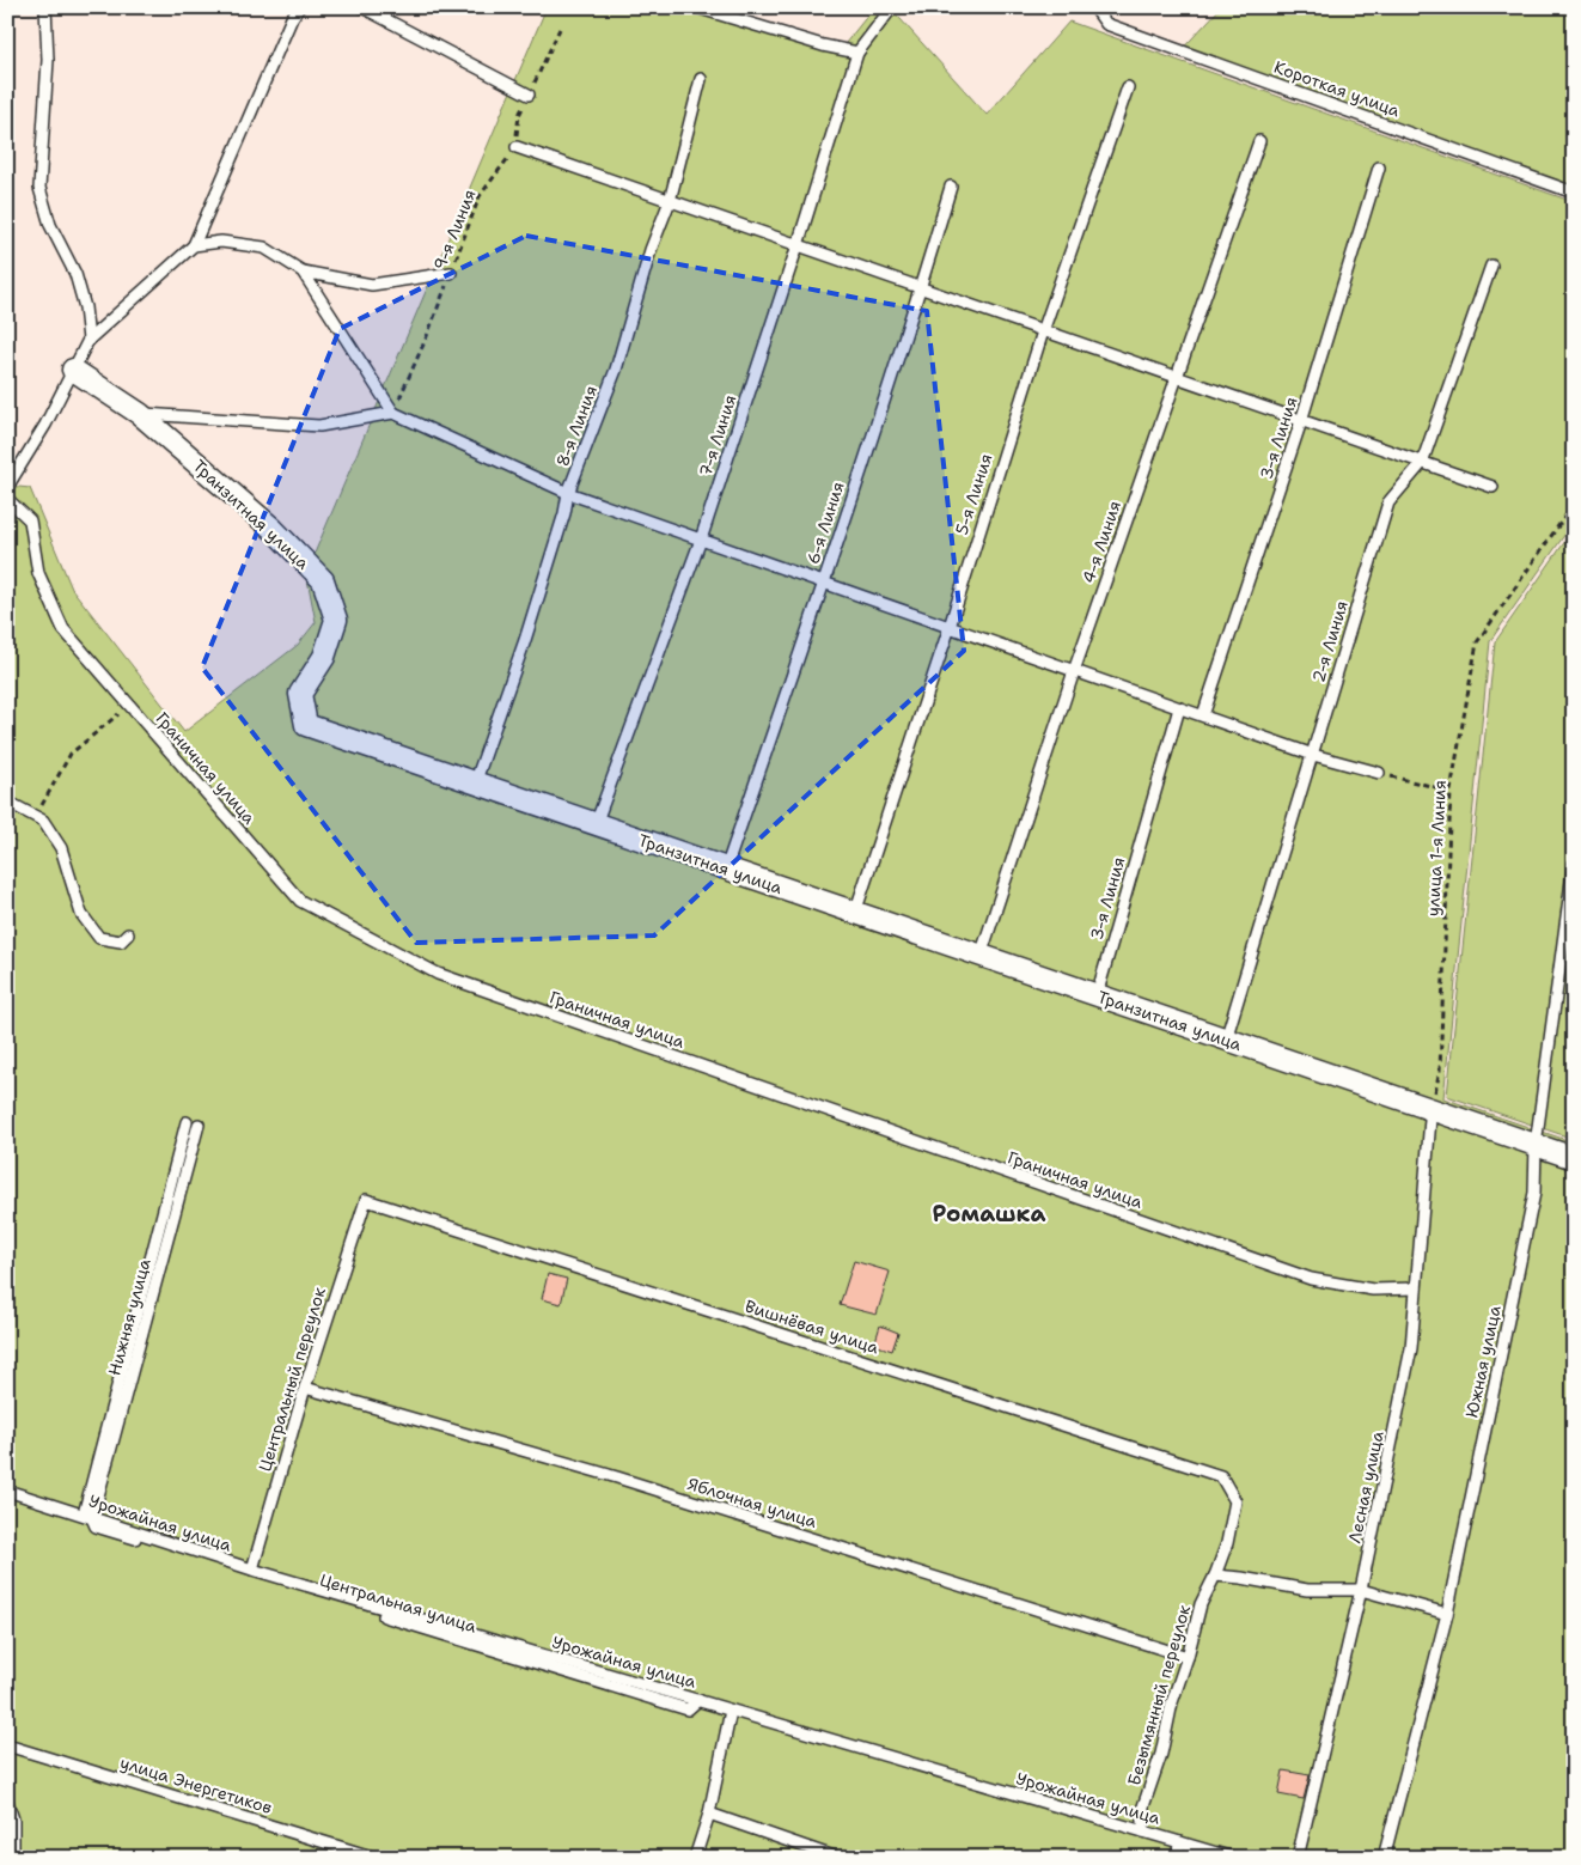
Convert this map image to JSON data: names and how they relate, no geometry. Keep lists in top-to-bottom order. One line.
{"streets":{"street":["Транзитная улица"],"lane":["Короткая улица","8-я Линия","7-я Линия","3-я Линия","5-я Линия","6-я Линия","4-я Линия","2-я Линия","Граничная улица","Нижняя улица","Вишнёвая улица","Южная улица","Центральный переулок","Лесная улица","Яблочная улица","Урожайная улица","Центральная улица","Безымянный переулок","улица Энергетиков"],"path":["9-я Линия","улица 1-я Линия"]},"crossings":[["8-я Линия","Транзитная улица"],["7-я Линия","Транзитная улица"],["3-я Линия","Транзитная улица"],["5-я Линия","Транзитная улица"],["Транзитная улица","6-я Линия"],["Транзитная улица","4-я Линия"],["Транзитная улица","2-я Линия"],["Транзитная улица","улица 1-я Линия"],["Транзитная улица","Южная улица"],["Транзитная улица","Лесная улица"],["Граничная улица","Лесная улица"],["улица 1-я Линия","Лесная улица"],["Нижняя улица","Урожайная улица"],["Нижняя улица","Центральная улица"],["Вишнёвая улица","Центральный переулок"],["Вишнёвая улица","Безымянный переулок"],["Центральный переулок","Яблочная улица"],["Центральный переулок","Урожайная улица"],["Яблочная улица","Безымянный переулок"],["Урожайная улица","Центральная улица"],["Урожайная улица","Безымянный переулок"]],"districts":["Ромашка"]}
